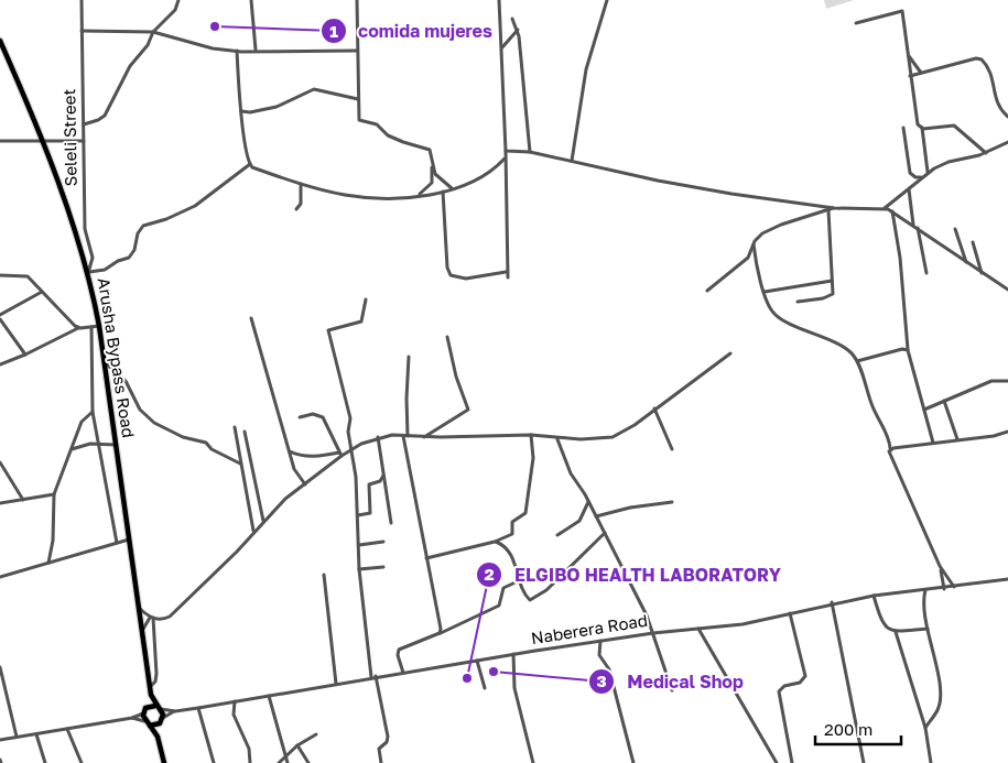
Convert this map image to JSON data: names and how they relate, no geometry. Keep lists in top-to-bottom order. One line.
{"streets":{"main road":["Arusha Bypass Road"],"street":["Seleli Street","Naberera Road"]},"crossings":[["Seleli Street","Arusha Bypass Road"],["Arusha Bypass Road","Naberera Road"]],"places":["comida mujeres","Medical Shop","ELGIBO HEALTH LABORATORY"],"scale_bar":"200 m"}
